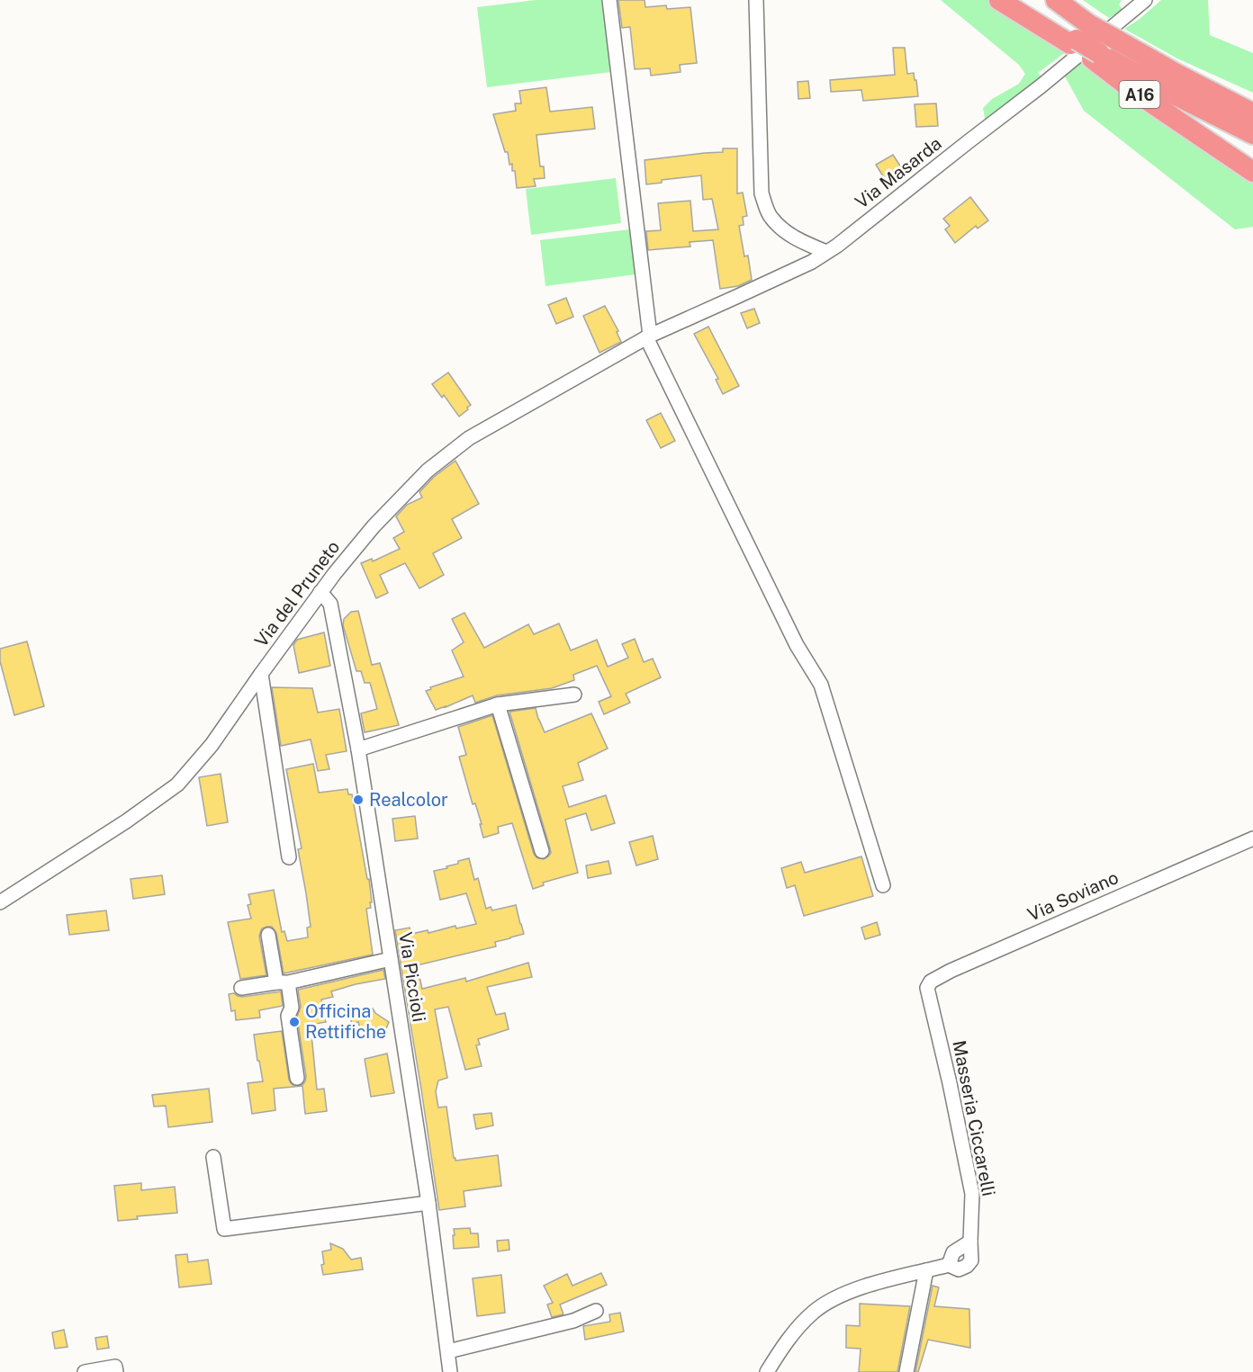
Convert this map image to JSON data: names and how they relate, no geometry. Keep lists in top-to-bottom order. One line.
{"streets":{"highway":["A16"],"street":["Via Masarda","Via del Pruneto","Via Soviano","Via Piccioli","Masseria Ciccarelli"]},"crossings":[["Via Masarda","Via del Pruneto"],["Via del Pruneto","Via Piccioli"],["Via Soviano","Masseria Ciccarelli"]],"places":["Realcolor","Officina Rettifiche"]}
